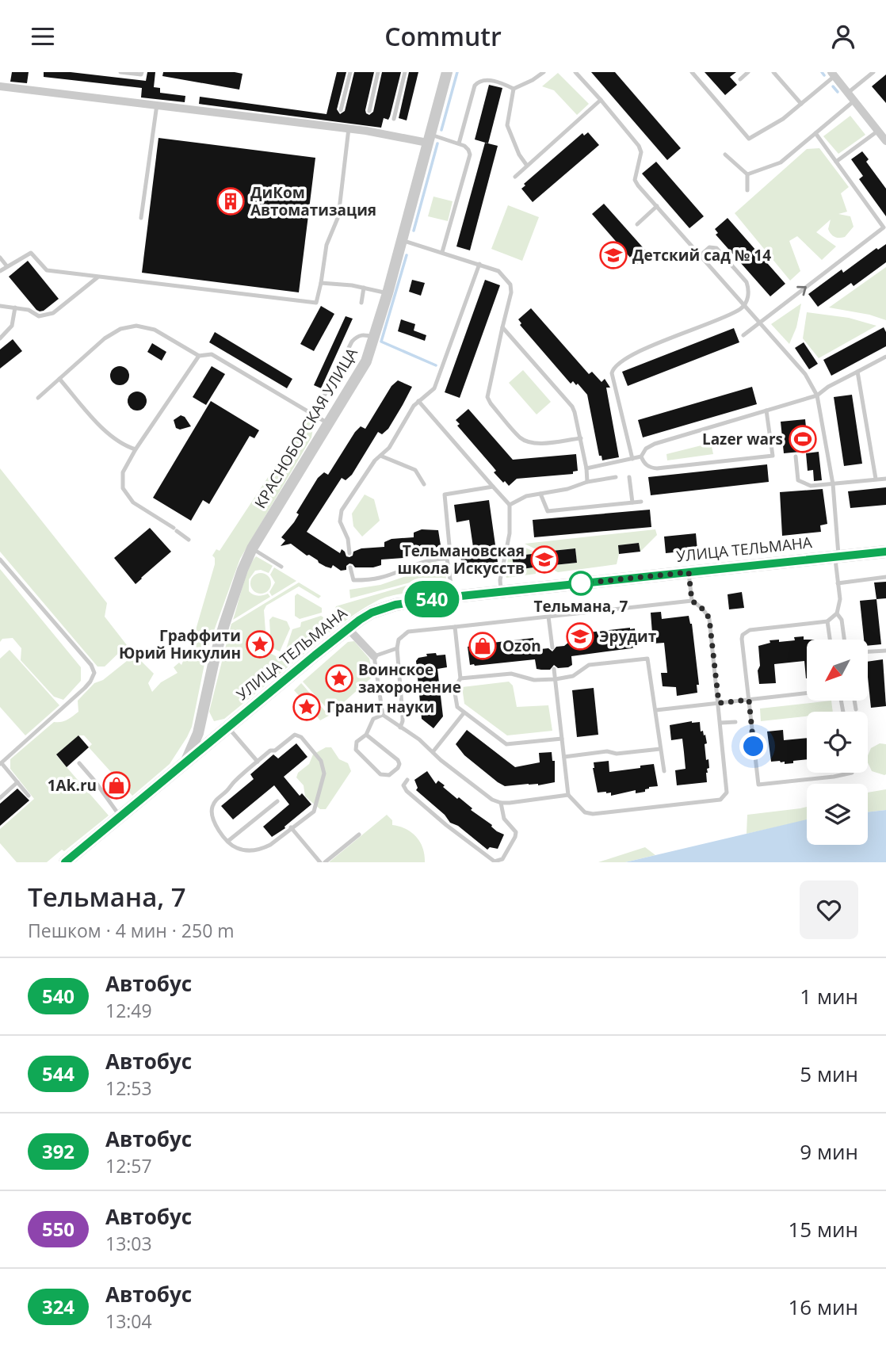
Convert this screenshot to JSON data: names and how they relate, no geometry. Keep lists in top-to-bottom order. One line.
{"streets":{"main road":["УЛИЦА ТЕЛЬМАНА"],"street":["КРАСНОБОРСКАЯ УЛИЦА"]},"crossings":[["КРАСНОБОРСКАЯ УЛИЦА","УЛИЦА ТЕЛЬМАНА"]],"places":{"building":["ДиКом Автоматизация"],"school or university":["Детский сад № 14","Тельмановская школа Искусств","Эрудит"],"sports":["Lazer wars"],"other":["Тельмана, 7"],"place":["Граффити Юрий Никулин","Воинское захоронение","Гранит науки"],"shop":["Ozon","1Ak.ru"]},"lines":["bus line 540"],"north":"bottom left","page":{"header":"Commutr","on_map":"540","heading":["Тельмана, 7","Пешком · 4 мин · 250 m"],"list":[{"mark":"540","name":"Автобус","note":"12:49","value":"1 мин"},{"mark":"544","name":"Автобус","note":"12:53","value":"5 мин"},{"mark":"392","name":"Автобус","note":"12:57","value":"9 мин"},{"mark":"550","name":"Автобус","note":"13:03","value":"15 мин"},{"mark":"324","name":"Автобус","note":"13:04","value":"16 мин"}]}}
